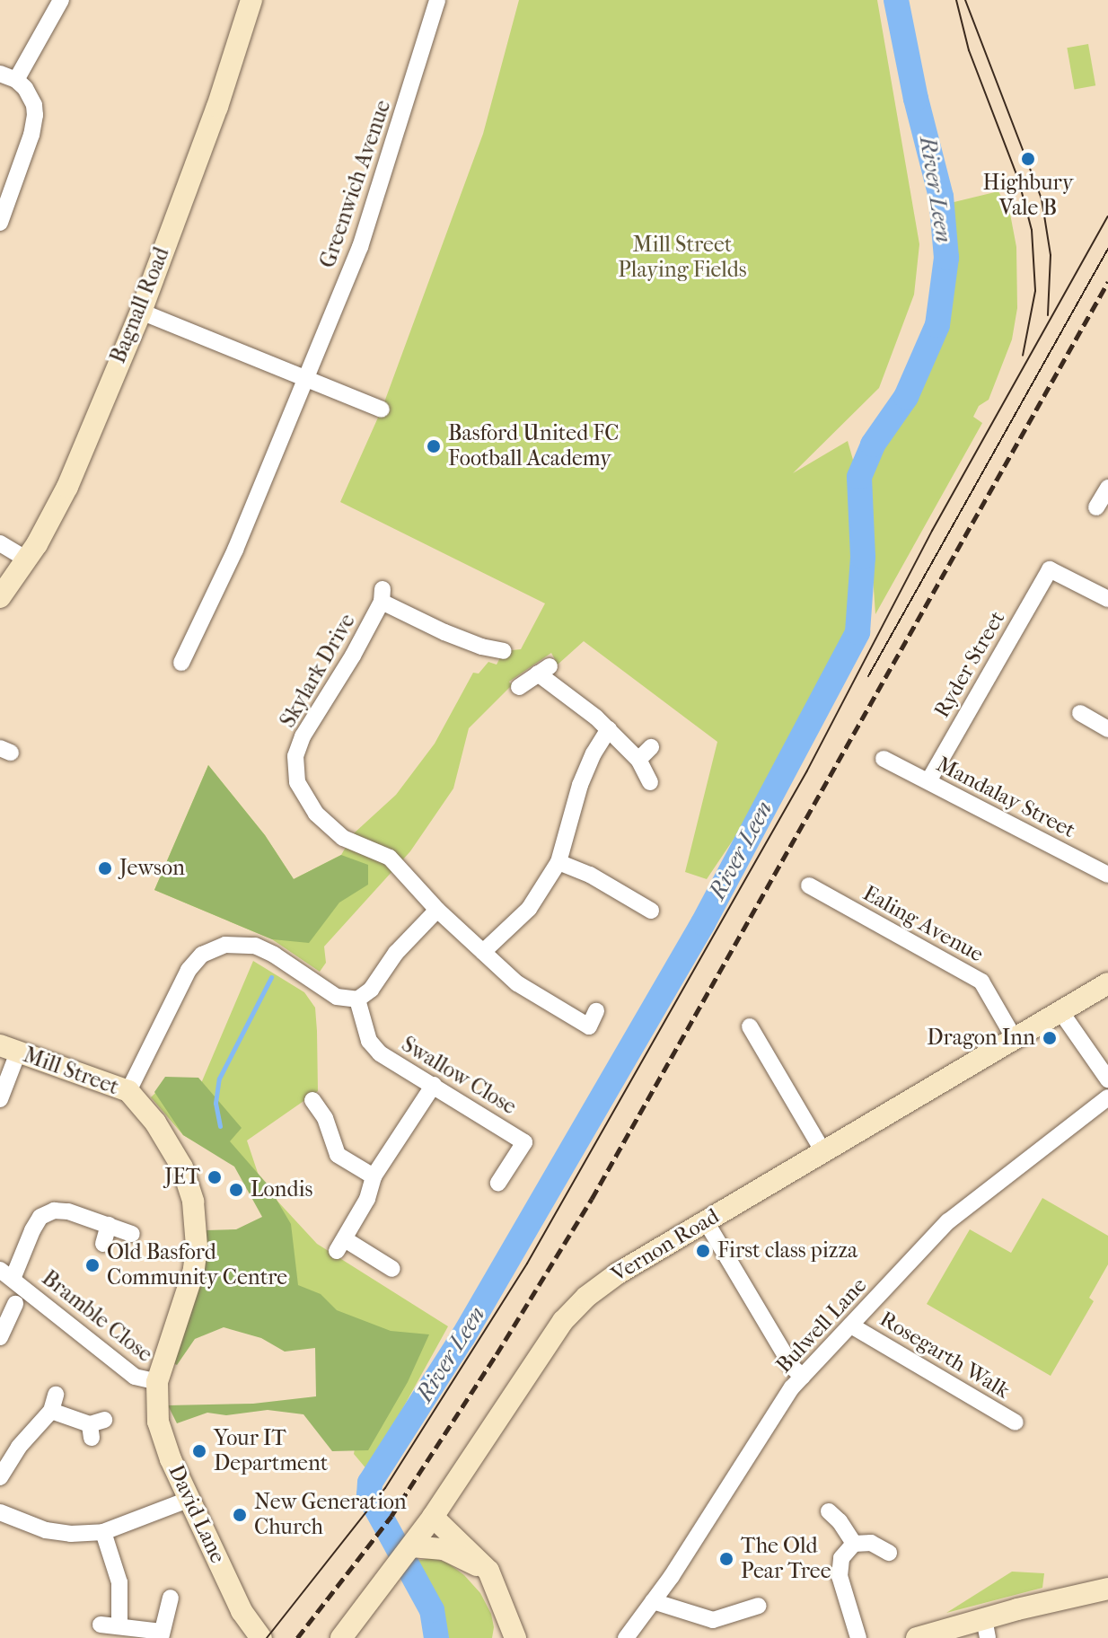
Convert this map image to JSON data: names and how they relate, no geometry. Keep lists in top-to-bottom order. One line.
{"streets":{"main road":["Bagnall Road","Mill Street","Vernon Road","David Lane"],"street":["Greenwich Avenue","Ryder Street","Skylark Drive","Mandalay Street","Ealing Avenue","Swallow Close","Bramble Close","Bulwell Lane","Rosegarth Walk"]},"crossings":[["Ryder Street","Mandalay Street"],["Ealing Avenue","Vernon Road"],["Mill Street","Bramble Close"],["Mill Street","David Lane"],["Bramble Close","David Lane"],["Bulwell Lane","Rosegarth Walk"]],"water":["River Leen"],"parks":["Mill Street Playing Fields"],"places":["Highbury Vale B","Basford United FC Football Academy","Jewson","Dragon Inn","JET","Londis","First class pizza","Old Basford Community Centre","Your IT Department","New Generation Church","The Old Pear Tree"]}
